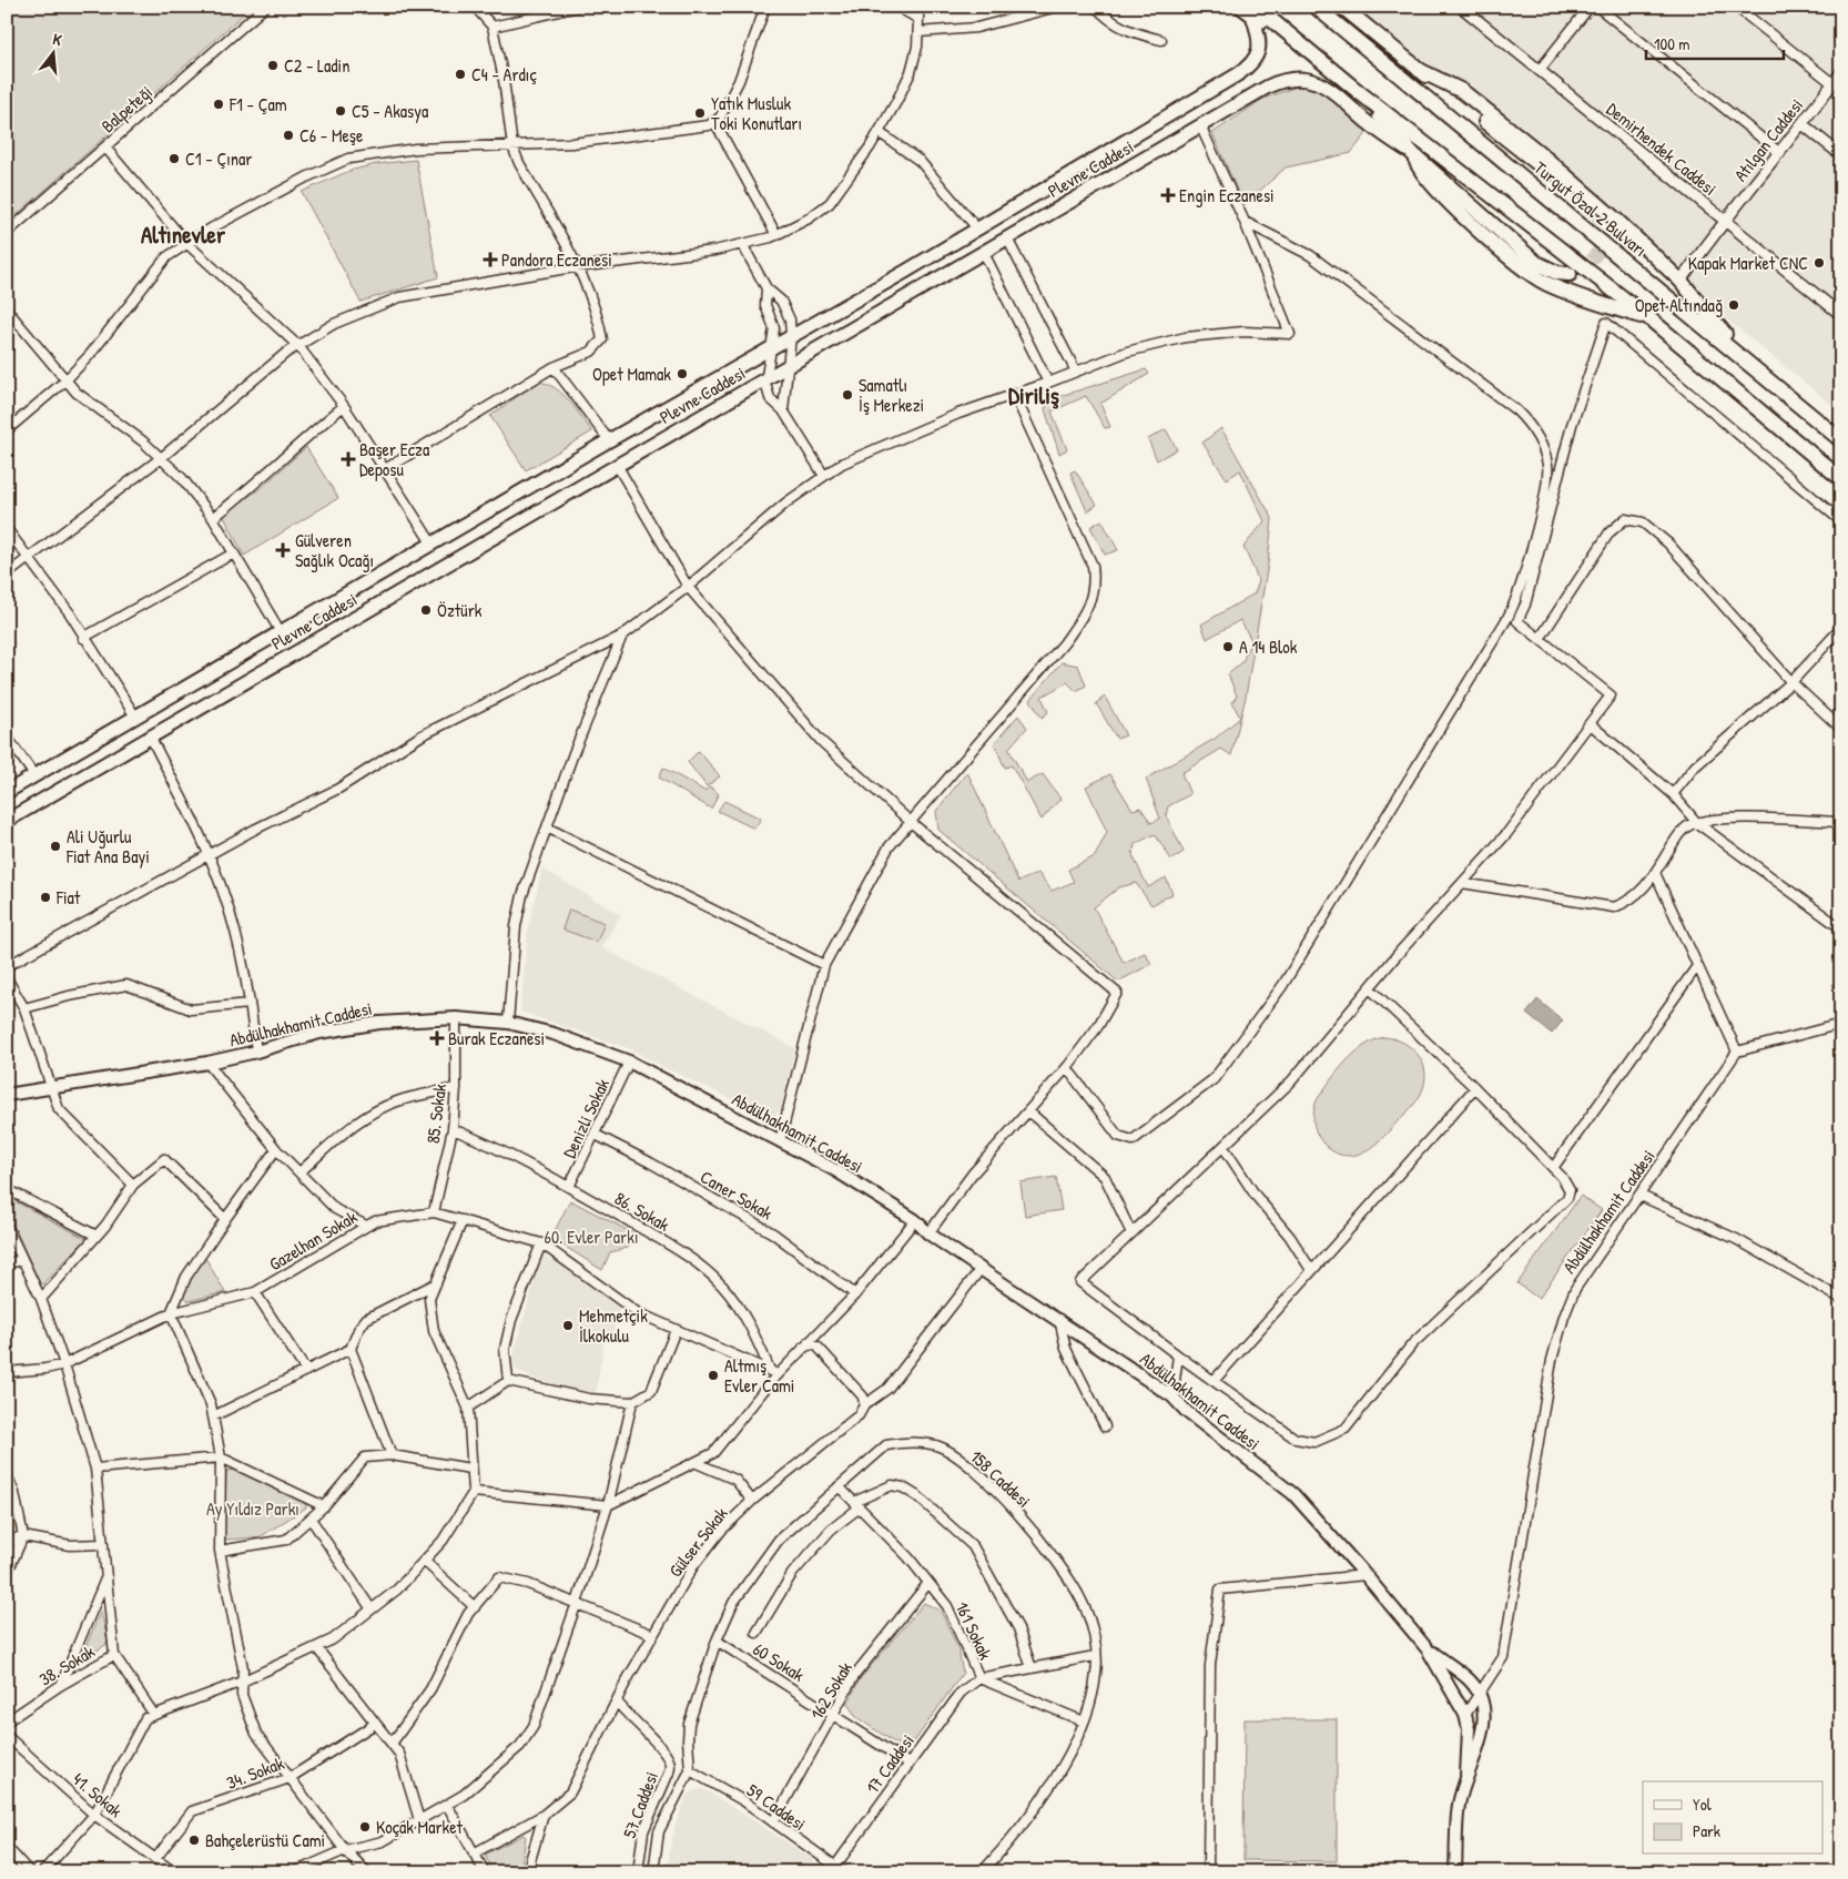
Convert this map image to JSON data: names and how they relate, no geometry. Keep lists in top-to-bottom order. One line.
{"streets":{"highway":["Turgut Özal 2 Bulvarı"],"main road":["Plevne Caddesi","Abdülhakhamit Caddesi"],"street":["Balpeteği","Atılgan Caddesi","Demirhendek Caddesi","85. Sokak","Denizli Sokak","Caner Sokak","86. Sokak","Gazelhan Sokak","158 Caddesi","Gülser Sokak","161 Sokak","60 Sokak","38. Sokak","162 Sokak","17 Caddesi","34. Sokak","41. Sokak","57 Caddesi","59 Caddesi"]},"crossings":[["Atılgan Caddesi","Demirhendek Caddesi"],["Abdülhakhamit Caddesi","85. Sokak"],["Abdülhakhamit Caddesi","Denizli Sokak"],["Abdülhakhamit Caddesi","Gülser Sokak"],["85. Sokak","86. Sokak"],["85. Sokak","Gazelhan Sokak"],["Denizli Sokak","Caner Sokak"],["Denizli Sokak","86. Sokak"],["86. Sokak","Gazelhan Sokak"],["158 Caddesi","161 Sokak"],["158 Caddesi","60 Sokak"],["158 Caddesi","57 Caddesi"],["158 Caddesi","59 Caddesi"],["Gülser Sokak","57 Caddesi"],["161 Sokak","162 Sokak"],["161 Sokak","17 Caddesi"],["60 Sokak","162 Sokak"],["60 Sokak","17 Caddesi"],["162 Sokak","59 Caddesi"],["17 Caddesi","59 Caddesi"],["34. Sokak","41. Sokak"],["57 Caddesi","59 Caddesi"]],"districts":["Altınevler","Diriliş"],"parks":["60. Evler Parkı","Ay Yıldız Parkı"],"places":{"other":["C2 - Ladin","C4 - Ardıç","F1 - Çam","C5 - Akasya","Yatık Musluk Toki Konutları","C6 - Meşe","C1 - Çınar","Kapak Market CNC","Opet Altındağ","Opet Mamak","Samatlı İş Merkezi","Öztürk","A 14 Blok","Ali Uğurlu Fiat Ana Bayi","Fiat","Mehmetçik İlkokulu","Altmış Evler Cami","Koçak Market","Bahçelerüstü Cami"],"health":["Engin Eczanesi","Pandora Eczanesi","Başer Ecza Deposu","Gülveren Sağlık Ocağı","Burak Eczanesi"]},"legend":["Yol","Park"],"scale_bar":"100 m","north":"top"}
